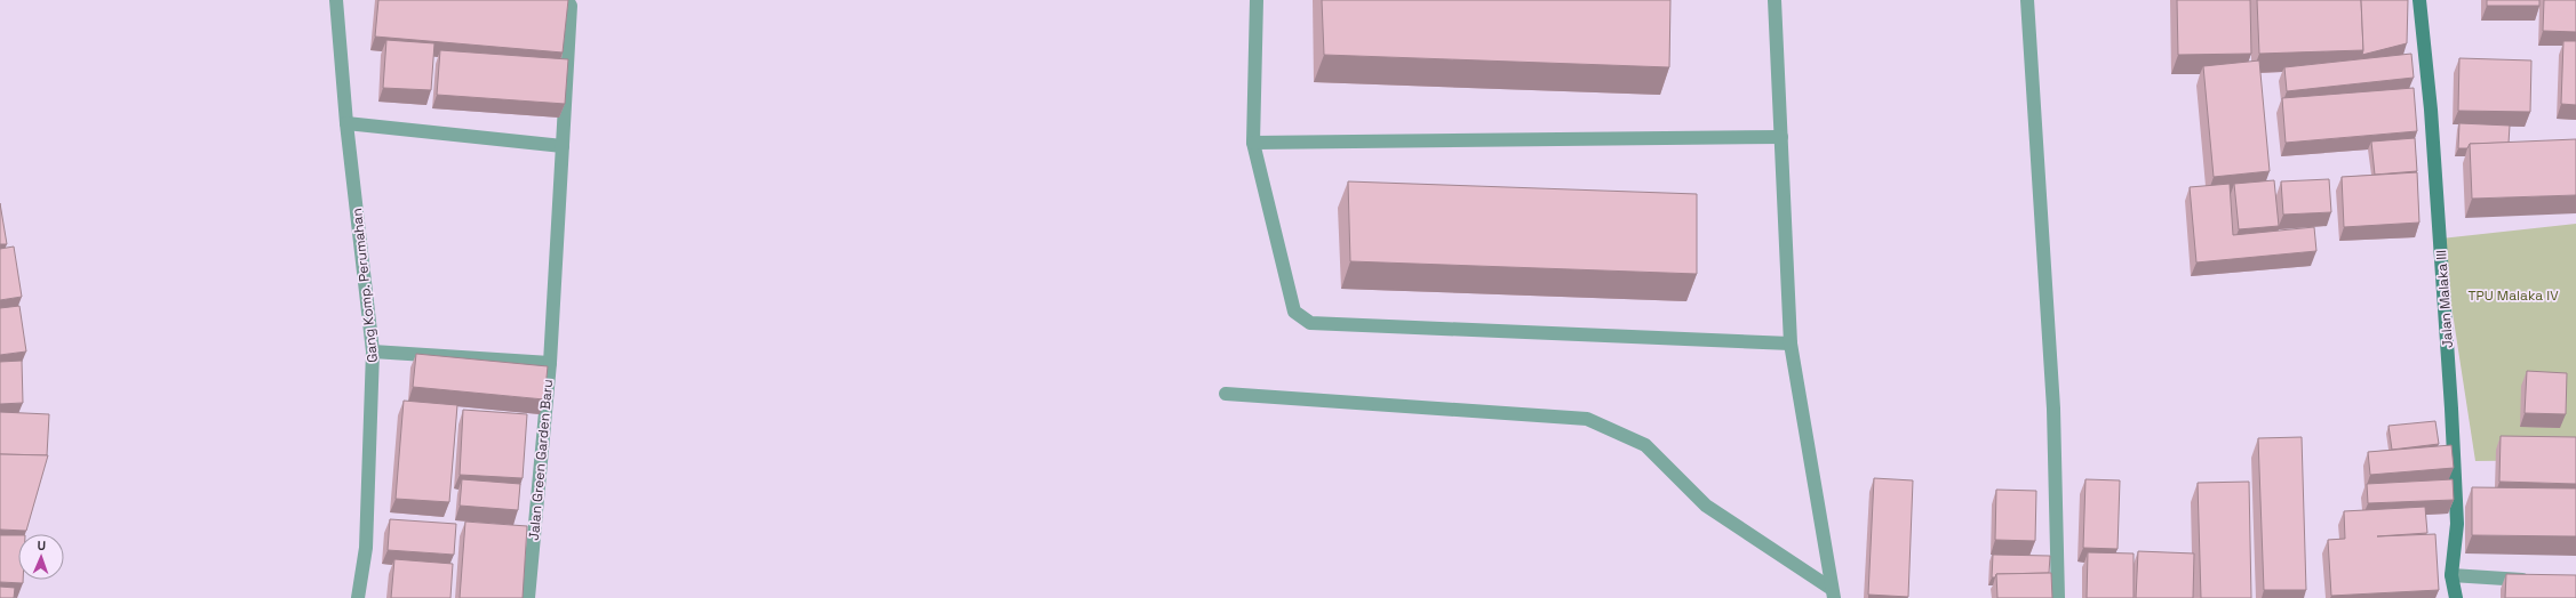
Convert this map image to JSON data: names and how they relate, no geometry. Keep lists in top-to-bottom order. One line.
{"streets":{"street":["Gang Komp. Perumahan","Jalan Malaka III","Jalan Green Garden Baru"]},"crossings":[["Gang Komp. Perumahan","Jalan Green Garden Baru"]],"parks":["TPU Malaka IV"],"north":"top"}
